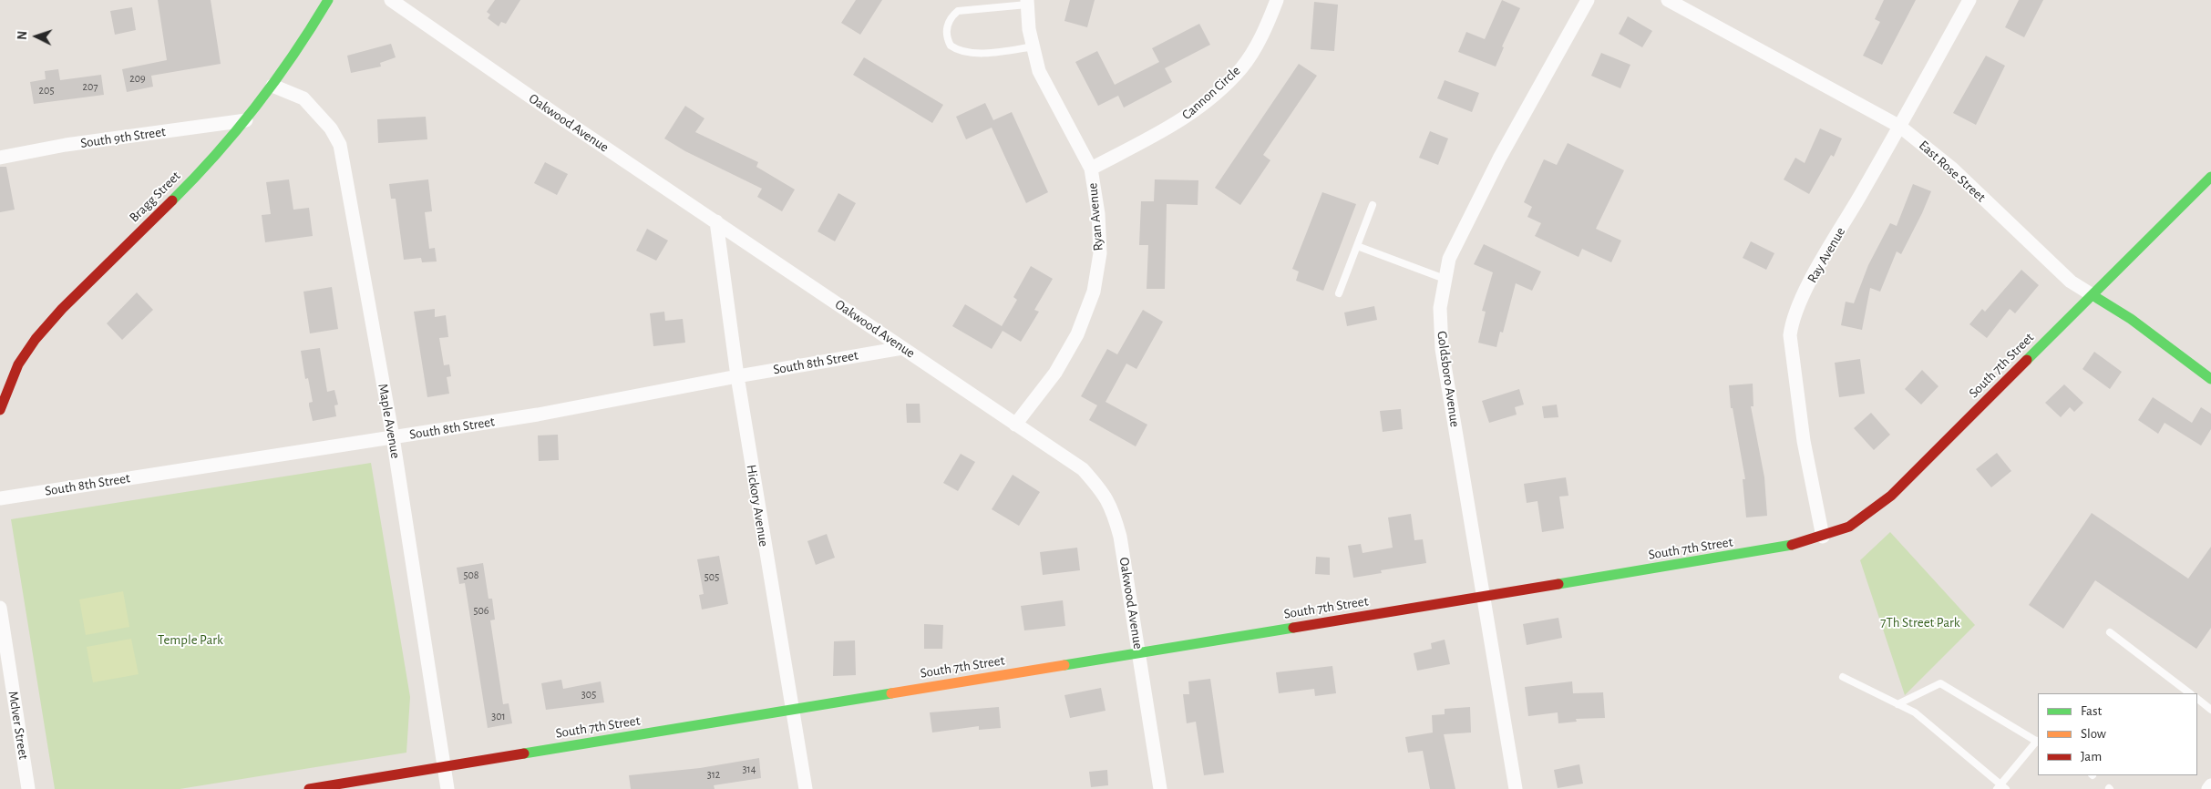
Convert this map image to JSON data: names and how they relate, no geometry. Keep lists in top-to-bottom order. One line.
{"streets":{"street":["Cannon Circle","Oakwood Avenue","South 9th Street","East Rose Street","Bragg Street","Ryan Avenue","Ray Avenue","South 8th Street","South 7th Street","Goldsboro Avenue","Maple Avenue","Hickory Avenue","McIver Street"]},"crossings":[["Cannon Circle","Ryan Avenue"],["Oakwood Avenue","Ryan Avenue"],["Oakwood Avenue","South 8th Street"],["Oakwood Avenue","South 7th Street"],["Oakwood Avenue","Hickory Avenue"],["South 9th Street","Bragg Street"],["East Rose Street","Ray Avenue"],["East Rose Street","South 7th Street"],["Bragg Street","Maple Avenue"],["Ray Avenue","South 7th Street"],["South 8th Street","Maple Avenue"],["South 8th Street","Hickory Avenue"],["South 7th Street","Goldsboro Avenue"],["South 7th Street","Maple Avenue"],["South 7th Street","Hickory Avenue"]],"parks":["7Th Street Park","Temple Park"],"house_numbers":["209","207","205","508","505","506","305","301","314","312"],"legend":["Fast","Slow","Jam"],"north":"left"}
